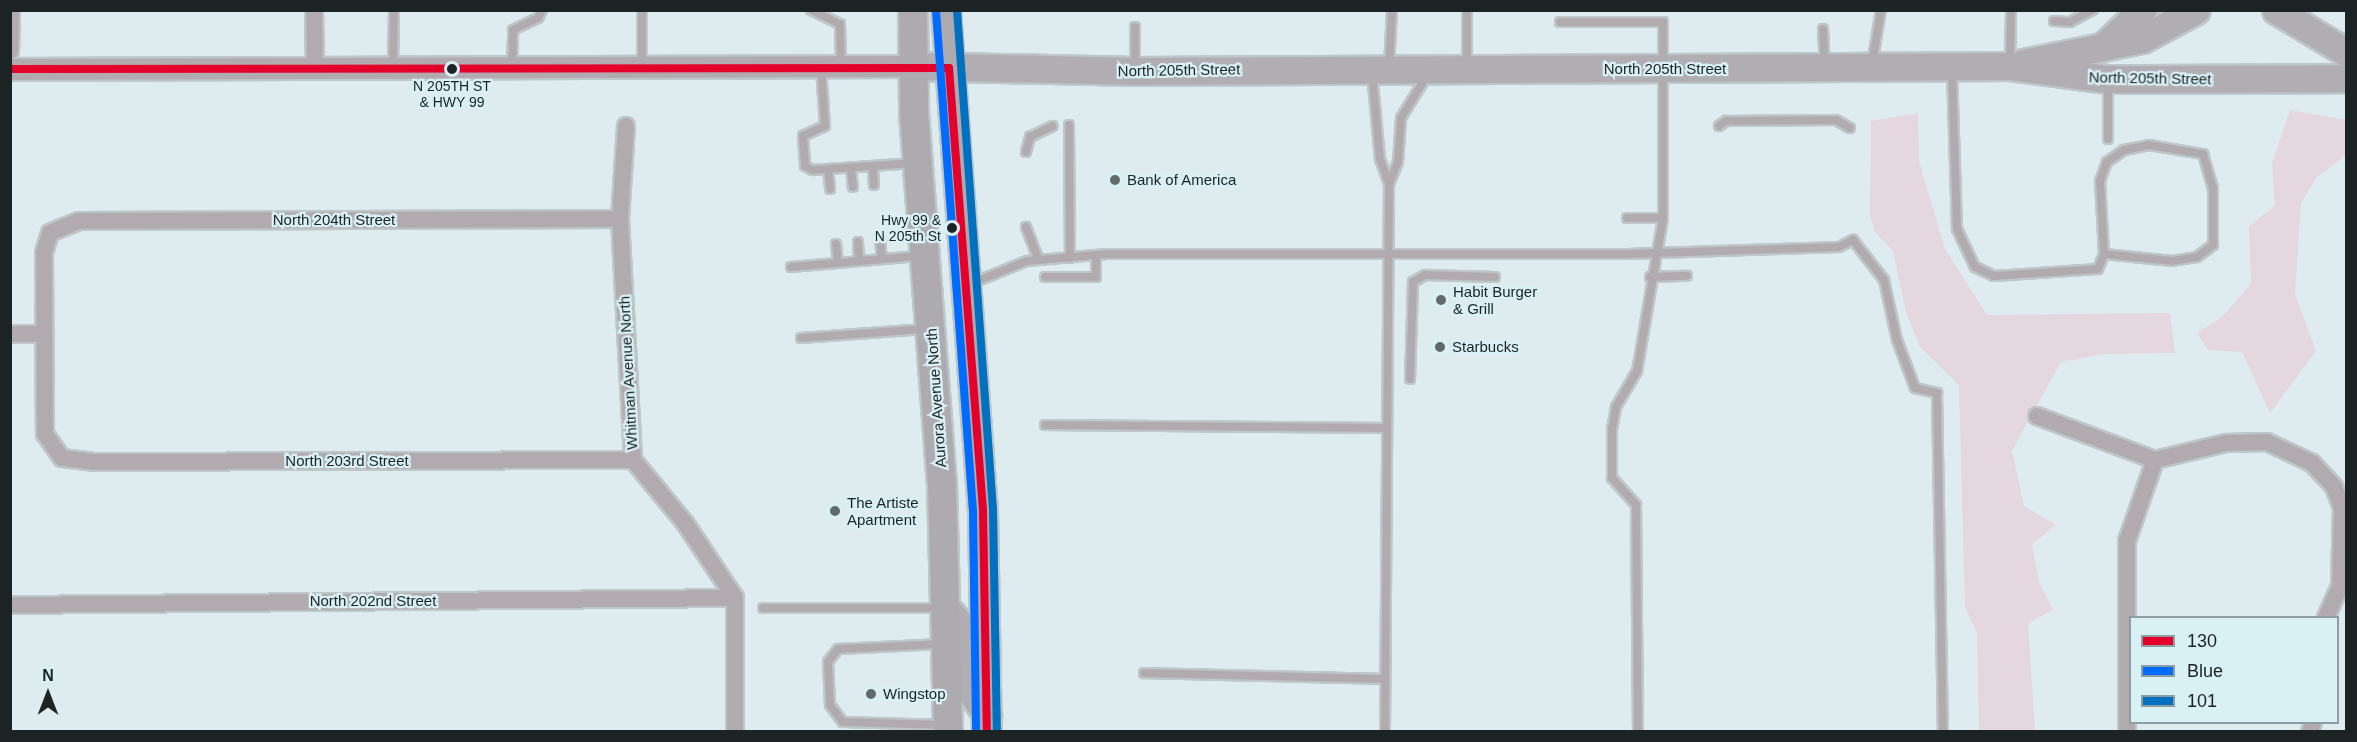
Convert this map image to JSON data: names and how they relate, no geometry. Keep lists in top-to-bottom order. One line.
{"streets":{"highway":["Aurora Avenue North"],"main road":["North 205th Street"],"street":["North 204th Street","Whitman Avenue North","North 203rd Street","North 202nd Street"]},"crossings":[["North 205th Street","Aurora Avenue North"],["North 204th Street","Whitman Avenue North"],["North 204th Street","North 203rd Street"],["Whitman Avenue North","North 203rd Street"],["Whitman Avenue North","North 202nd Street"]],"places":["N 205TH ST & HWY 99","Bank of America","Hwy 99 & N 205th St","Habit Burger & Grill","Starbucks","The Artiste Apartment","Wingstop"],"lines":["transit line 101","transit line Blue","transit line 130"],"legend":["130","Blue","101"],"north":"top"}
